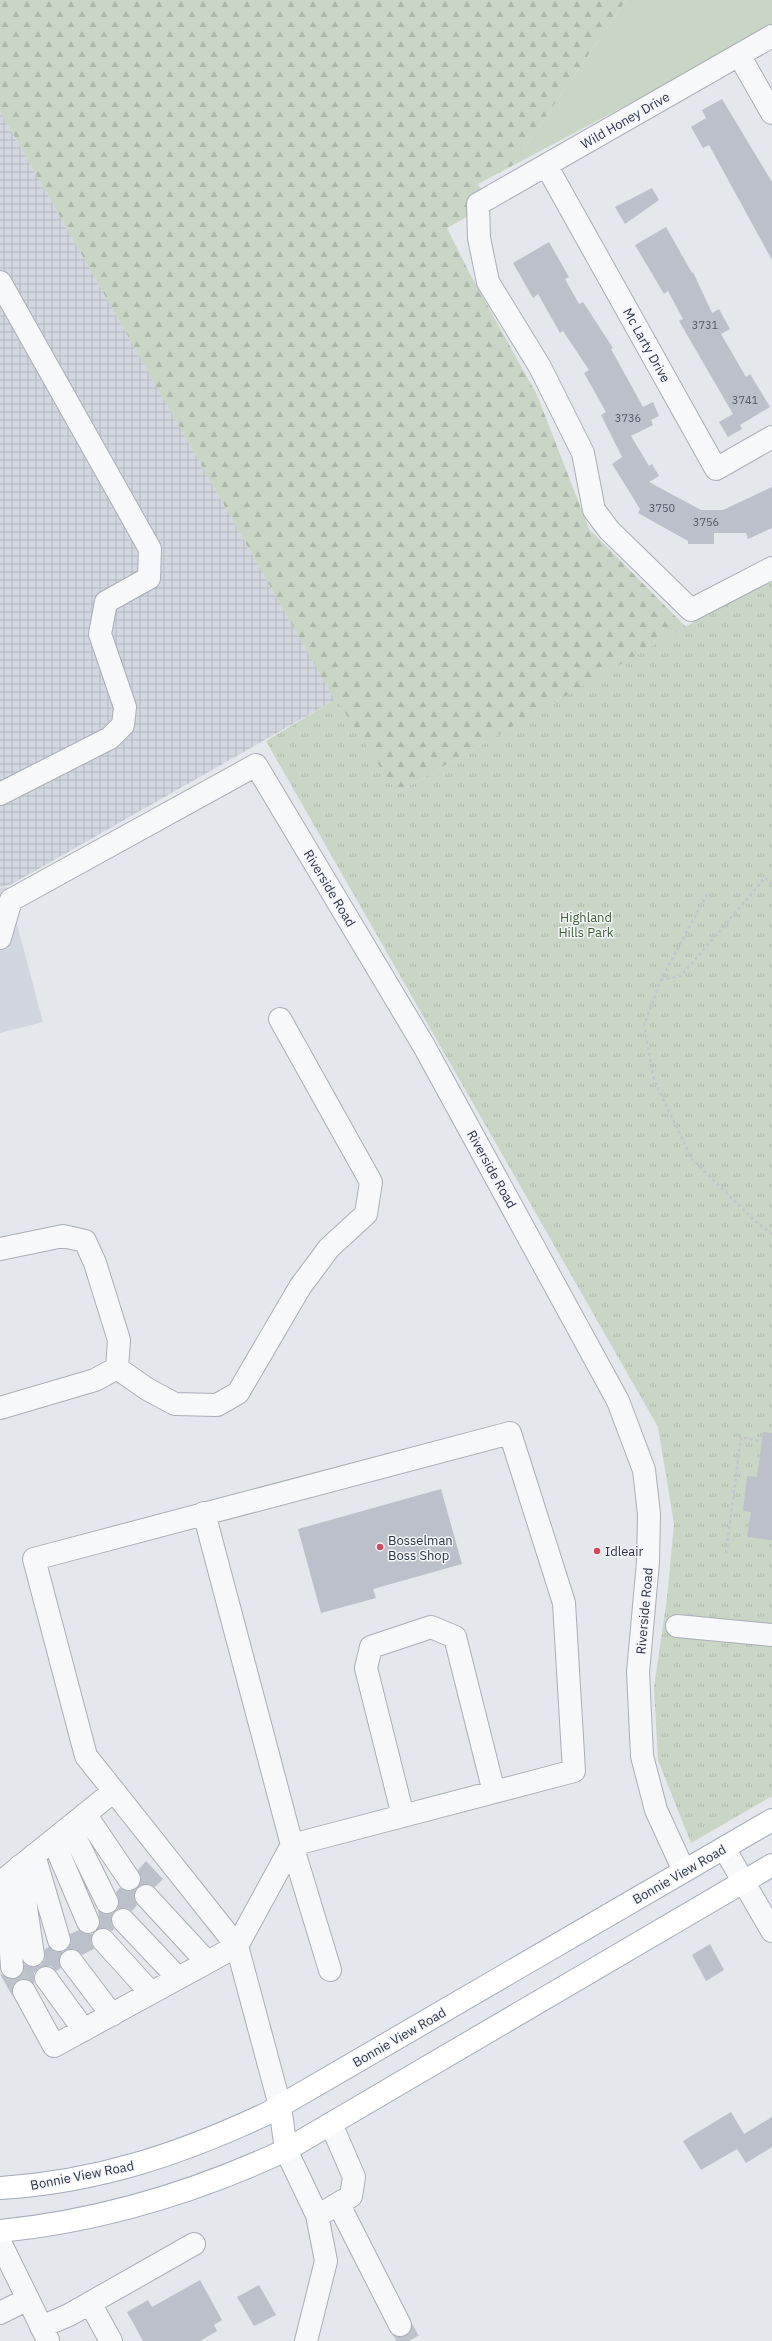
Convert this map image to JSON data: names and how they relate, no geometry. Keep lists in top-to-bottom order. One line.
{"streets":{"main road":["Bonnie View Road"],"street":["Wild Honey Drive","Mc Larty Drive","Riverside Road"]},"crossings":[["Wild Honey Drive","Mc Larty Drive"],["Riverside Road","Bonnie View Road"]],"parks":["Highland Hills Park"],"places":["Bosselman Boss Shop","Idleair"],"house_numbers":["3731","3741","3736","3750","3756"]}
